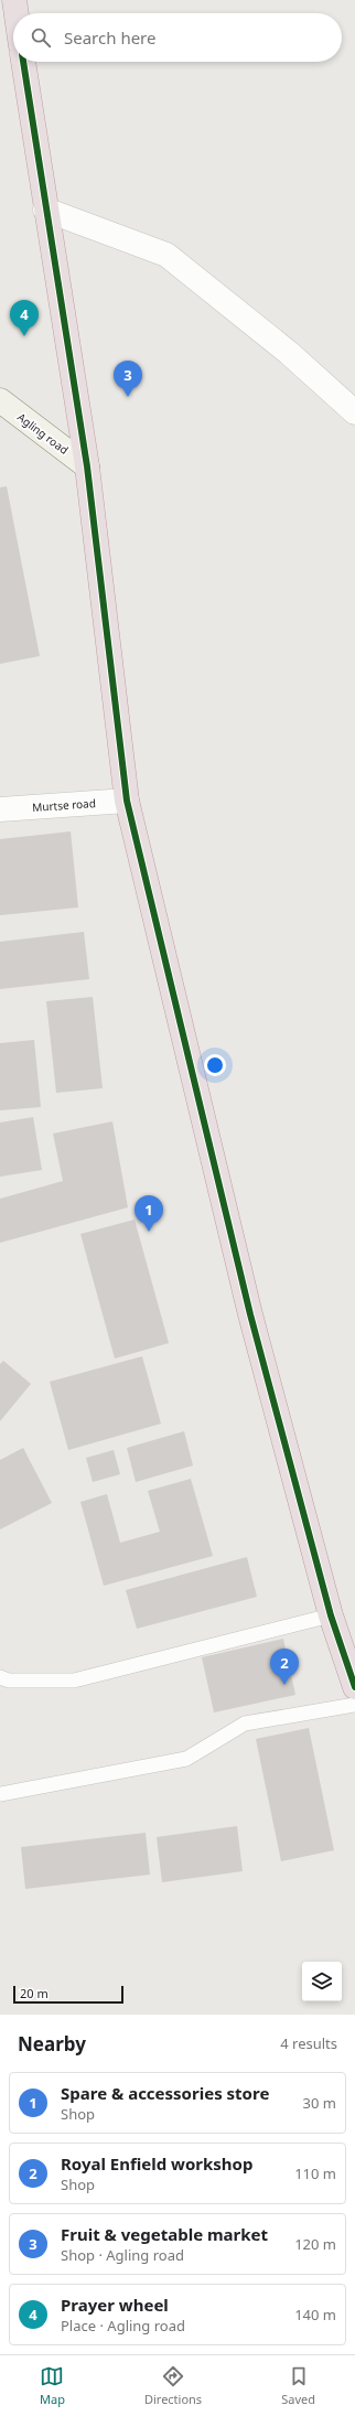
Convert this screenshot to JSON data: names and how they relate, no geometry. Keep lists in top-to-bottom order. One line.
{"streets":{"main road":["Agling road"],"street":["Murtse road"]},"scale_bar":"20 m","page":{"search":"Search here","pins":["4","3","1","2"],"scale":"20 m","heading":["Nearby","4 results"],"list":[{"mark":"1","name":"Spare & accessories store","note":"Shop","value":"30 m"},{"mark":"2","name":"Royal Enfield workshop","note":"Shop","value":"110 m"},{"mark":"3","name":"Fruit & vegetable market","note":"Shop · Agling road","value":"120 m"},{"mark":"4","name":"Prayer wheel","note":"Place · Agling road","value":"140 m"}],"nav":["Map","Directions","Saved"]}}
